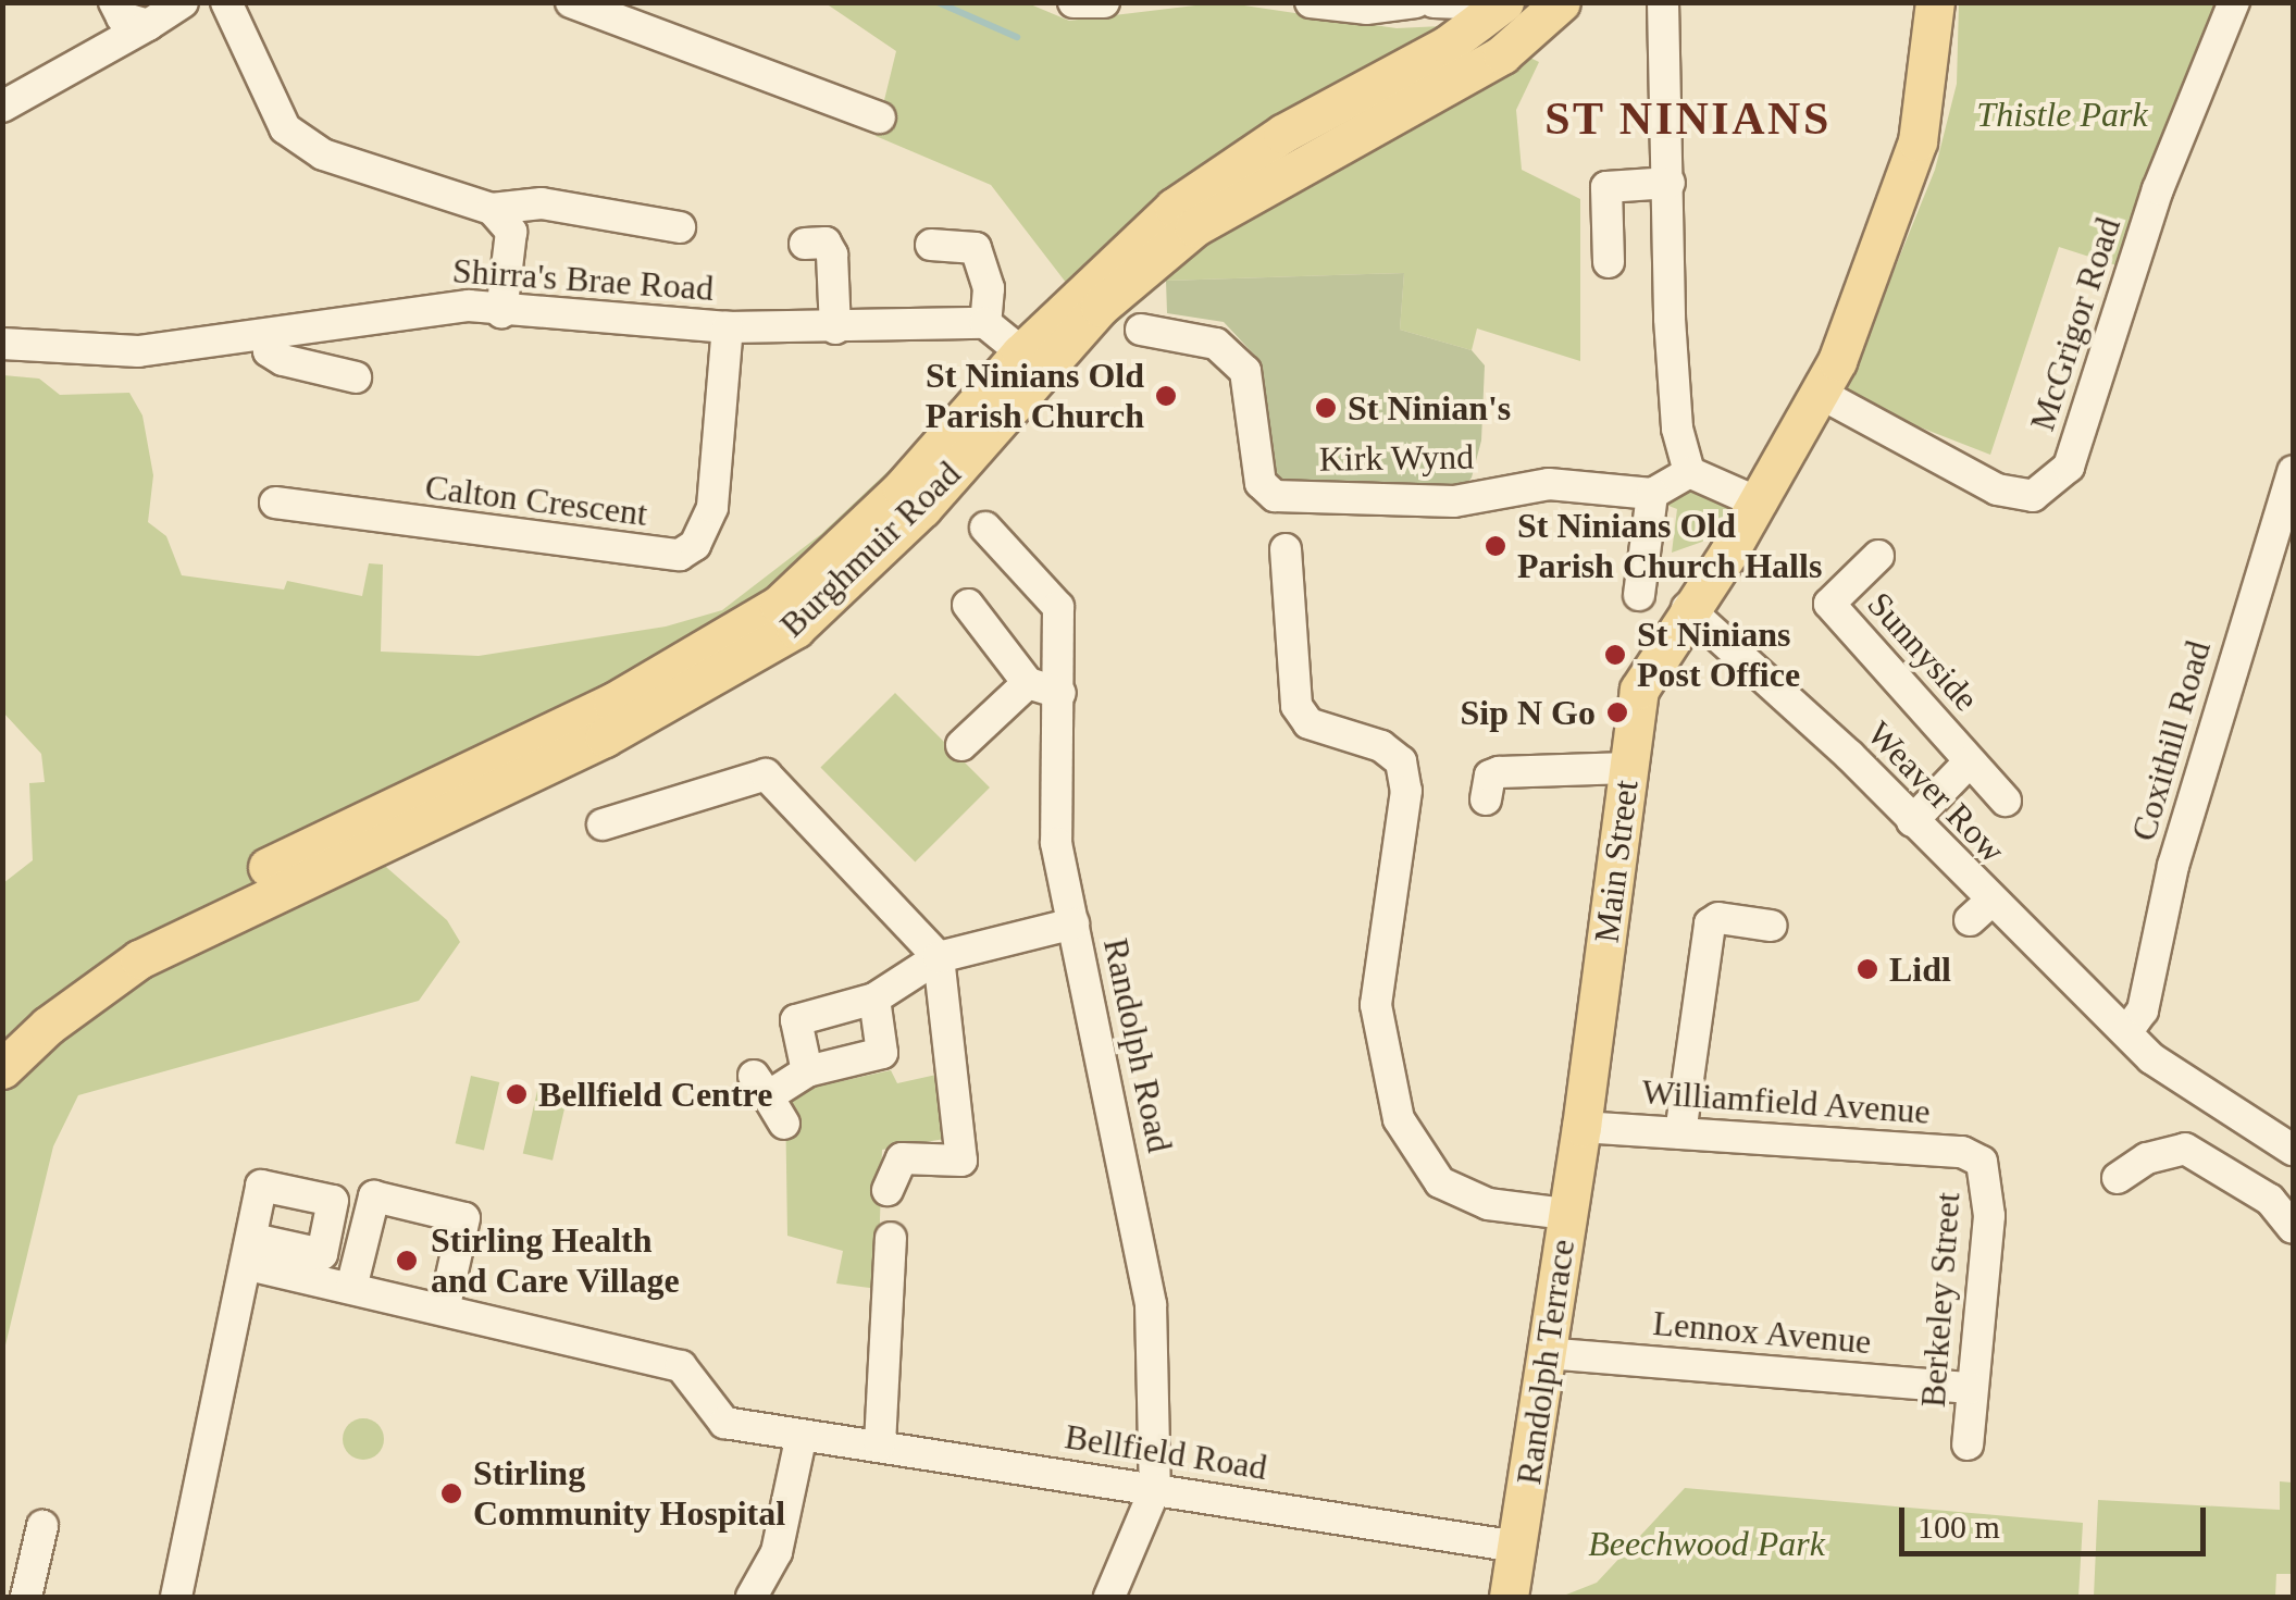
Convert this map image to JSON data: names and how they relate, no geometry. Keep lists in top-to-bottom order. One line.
{"streets":{"main road":["Burghmuir Road","Main Street","Randolph Terrace"],"street":["Shirra's Brae Road","McGrigor Road","Kirk Wynd","Calton Crescent","Sunnyside","Coxithill Road","Weaver Row","Randolph Road","Williamfield Avenue","Berkeley Street","Lennox Avenue","Bellfield Road"]},"crossings":[["Shirra's Brae Road","Calton Crescent"],["McGrigor Road","Main Street"],["Coxithill Road","Weaver Row"],["Weaver Row","Main Street"],["Main Street","Williamfield Avenue"],["Main Street","Randolph Terrace"],["Randolph Road","Bellfield Road"],["Williamfield Avenue","Berkeley Street"],["Williamfield Avenue","Randolph Terrace"],["Berkeley Street","Lennox Avenue"],["Lennox Avenue","Randolph Terrace"],["Randolph Terrace","Bellfield Road"]],"districts":["ST NINIANS"],"parks":["Thistle Park","Beechwood Park"],"places":["St Ninians Old Parish Church","St Ninian's","St Ninians Old Parish Church Halls","St Ninians Post Office","Sip N Go","Lidl","Bellfield Centre","Stirling Health and Care Village","Stirling Community Hospital"],"scale_bar":"100 m"}
